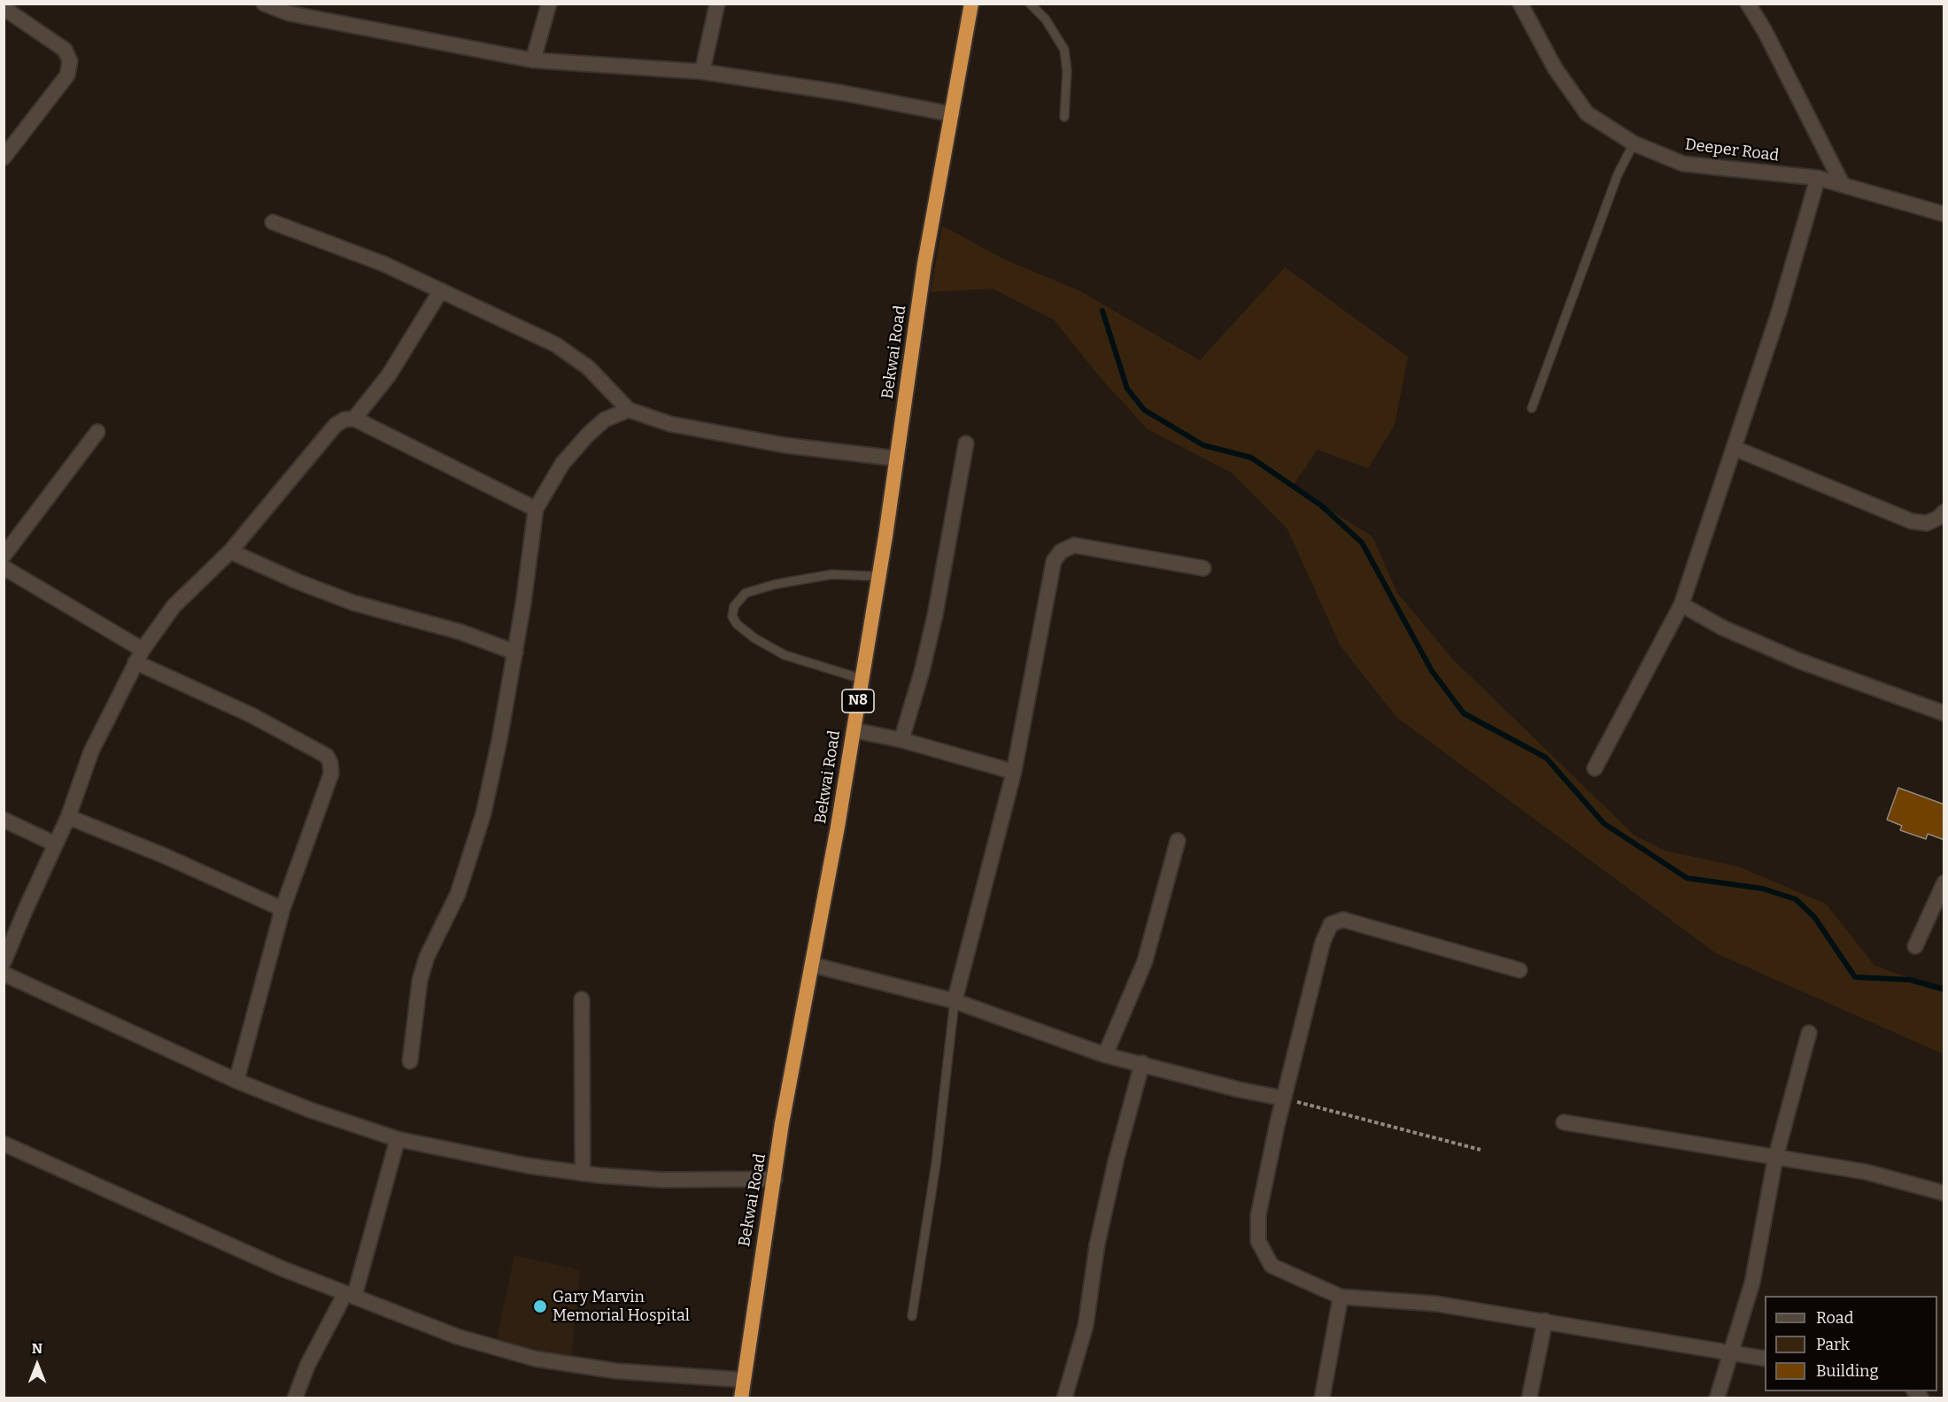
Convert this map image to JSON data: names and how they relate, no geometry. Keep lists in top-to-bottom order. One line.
{"streets":{"highway":["Bekwai Road","N8"],"street":["Deeper Road"]},"places":["Gary Marvin Memorial Hospital"],"legend":["Road","Park","Building"],"north":"top"}
